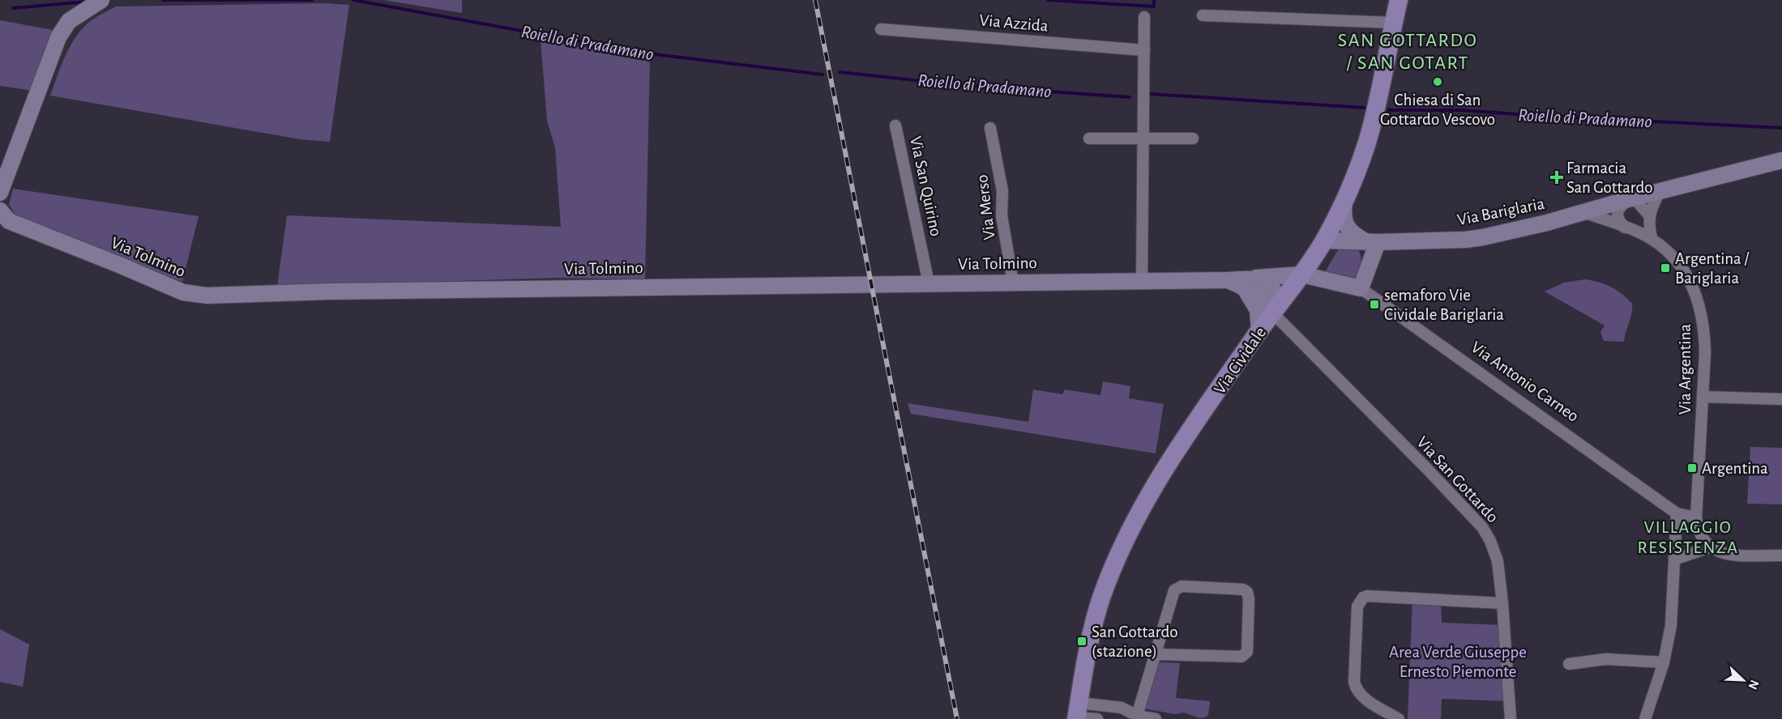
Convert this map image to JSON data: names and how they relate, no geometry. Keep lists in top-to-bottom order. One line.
{"streets":{"main road":["Via Cividale"],"street":["Via Azzida","Via San Quirino","Via Merso","Via Bariglaria","Via Tolmino","Via Argentina","Via Antonio Carneo","Via San Gottardo"]},"crossings":[["Via San Quirino","Via Tolmino"],["Via Merso","Via Tolmino"],["Via Bariglaria","Via Cividale"],["Via Bariglaria","Via Argentina"],["Via Tolmino","Via Cividale"],["Via Tolmino","Via Antonio Carneo"],["Via Tolmino","Via San Gottardo"],["Via Cividale","Via Antonio Carneo"],["Via Cividale","Via San Gottardo"],["Via Argentina","Via Antonio Carneo"]],"districts":["SAN GOTTARDO / SAN GOTART","VILLAGGIO RESISTENZA"],"water":["Roiello di Pradamano"],"parks":["Area Verde Giuseppe Ernesto Piemonte"],"places":{"other":["Chiesa di San Gottardo Vescovo"],"health":["Farmacia San Gottardo"],"transit":["Argentina / Bariglaria","semaforo Vie Cividale Bariglaria","Argentina","San Gottardo (stazione)"]},"north":"bottom right"}
